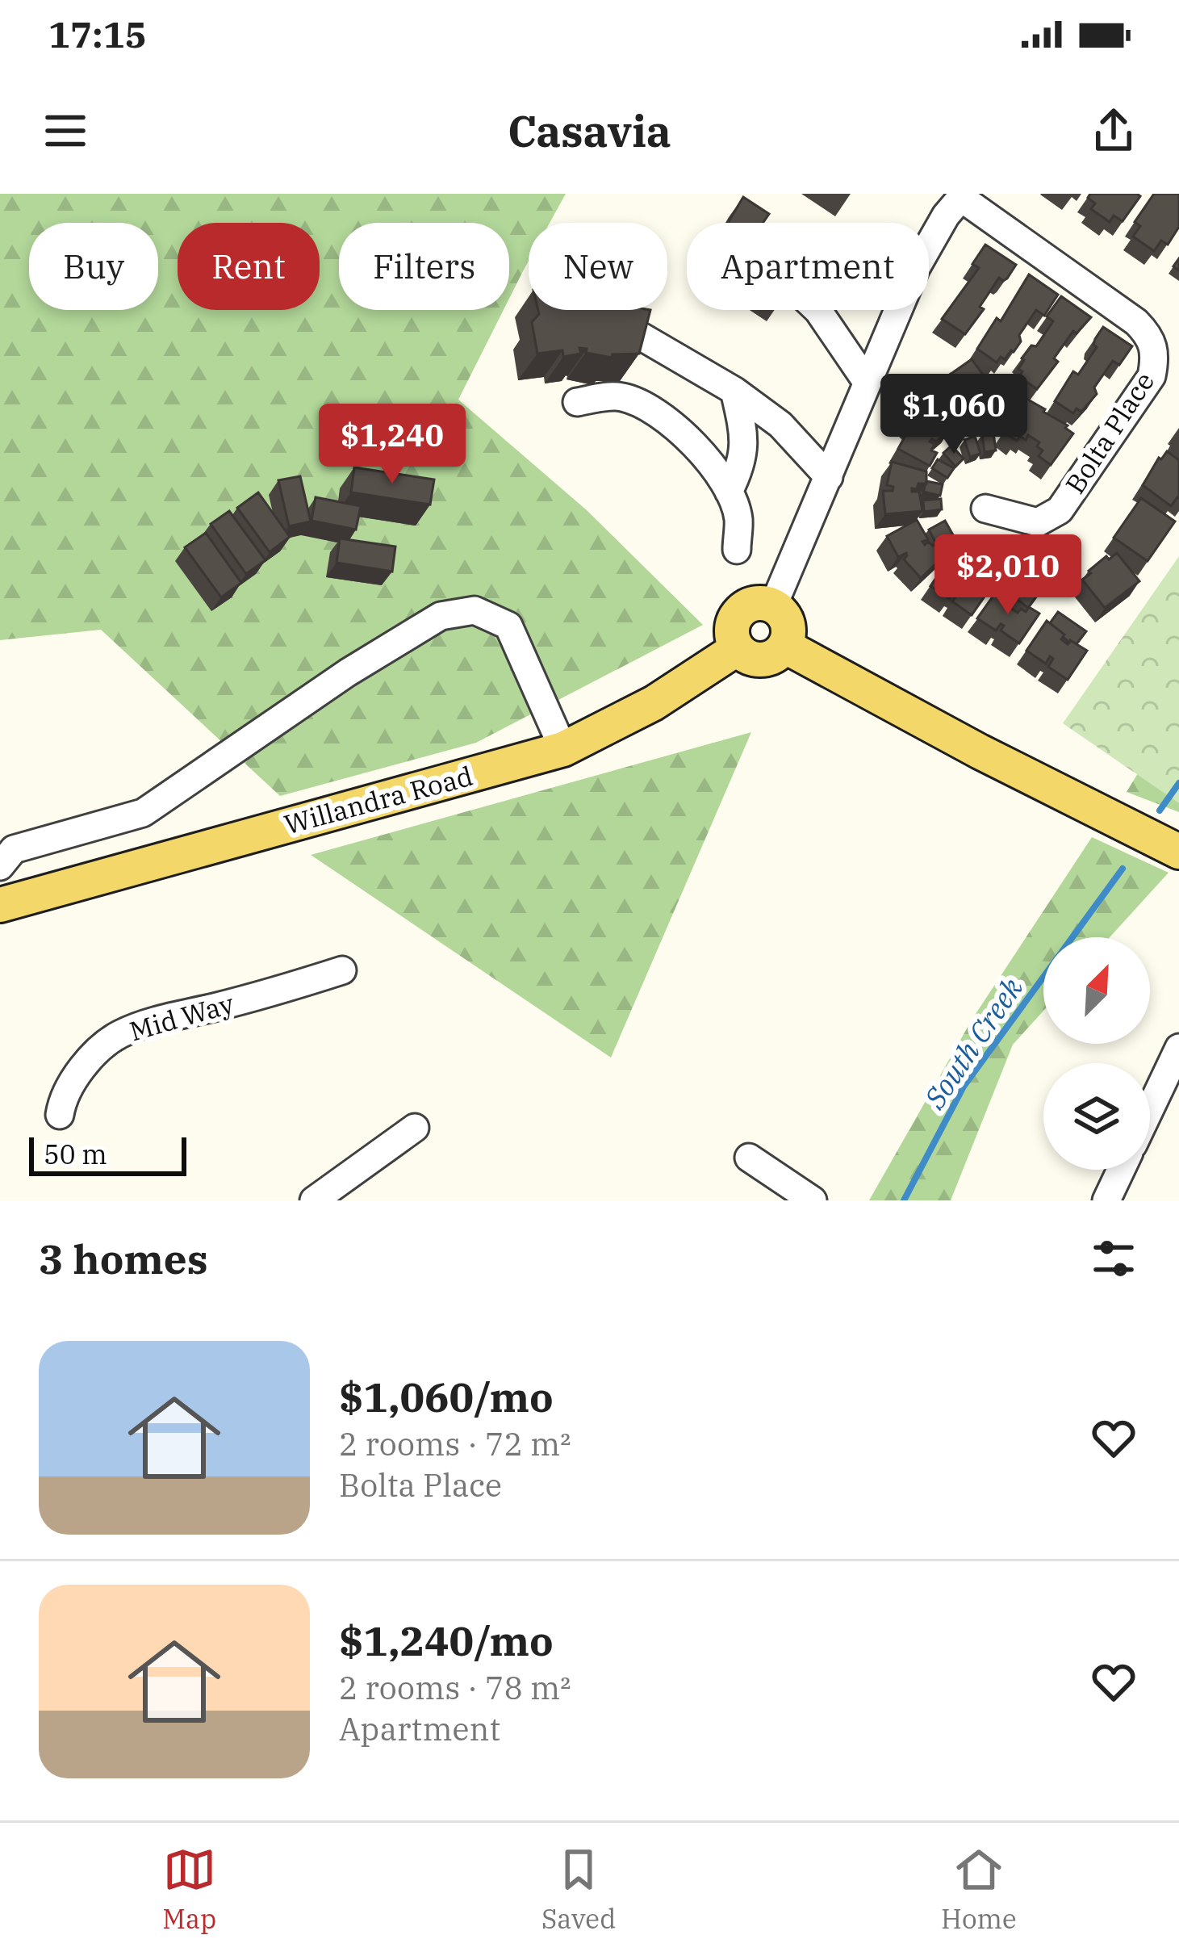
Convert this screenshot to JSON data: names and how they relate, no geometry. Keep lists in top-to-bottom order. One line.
{"streets":{"main road":["Willandra Road"],"street":["Bolta Place","Mid Way"]},"water":["South Creek"],"scale_bar":"50 m","north":"top right","page":{"status":"17:15","header":"Casavia","chip":["Buy","Rent","Filters","New","Apartment"],"price":["$1,060","$1,240","$2,010"],"scale":"50 m","heading":"3 homes","list":[{"name":"$1,060/mo","note":"2 rooms · 72 m² · Bolta Place"},{"name":"$1,240/mo","note":"2 rooms · 78 m² · Apartment"}],"tabs":["Map","Saved","Home"]}}
